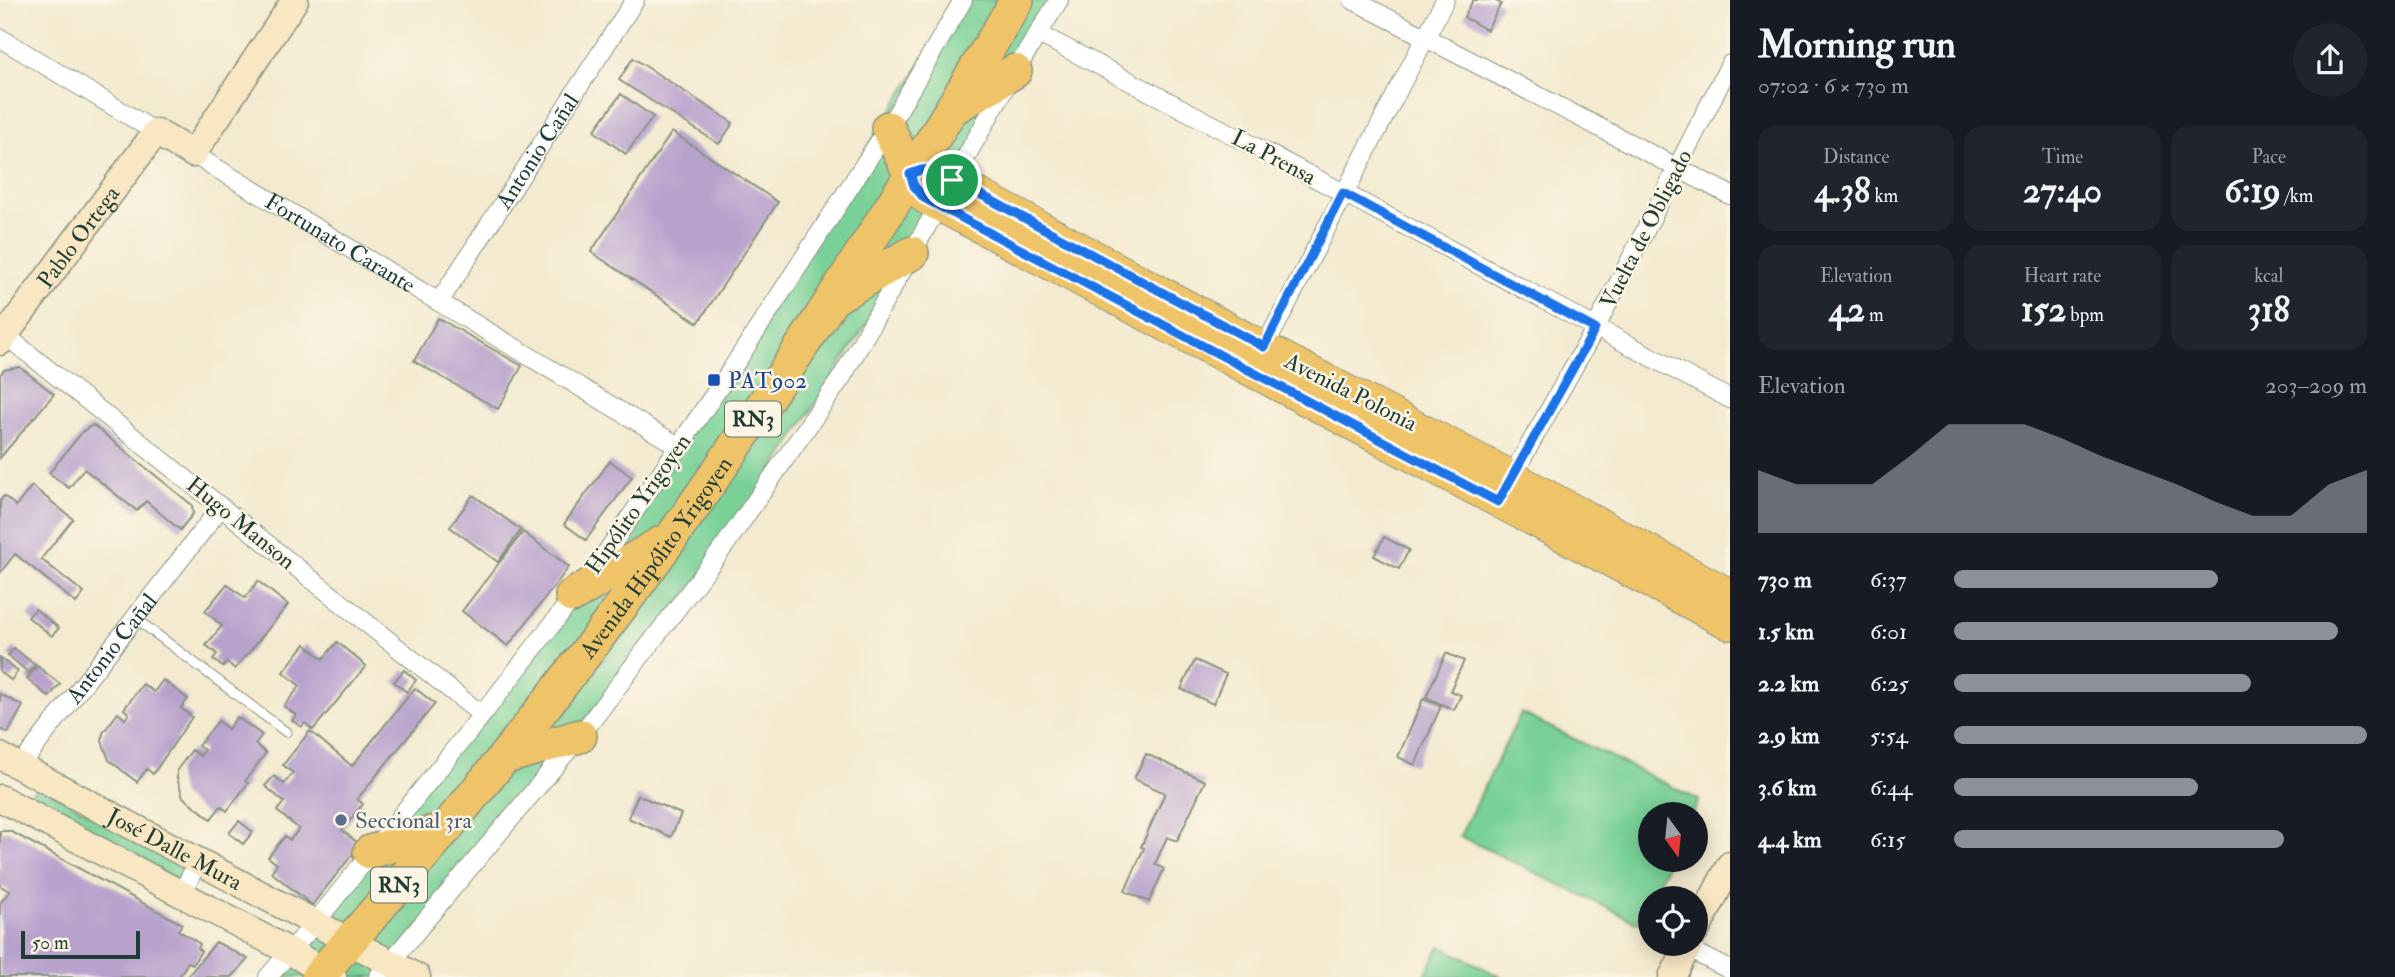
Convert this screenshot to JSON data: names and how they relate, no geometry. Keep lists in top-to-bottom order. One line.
{"streets":{"highway":["RN3","Avenida Hipólito Yrigoyen"],"main road":["Antonio Cañal","Pablo Ortega","Fortunato Carante","Avenida Polonia","José Dalle Mura"],"street":["La Prensa","Vuelta de Obligado","Hipólito Yrigoyen","Hugo Manson"]},"crossings":[["Antonio Cañal","Fortunato Carante"],["Antonio Cañal","Hugo Manson"],["Antonio Cañal","José Dalle Mura"],["La Prensa","Vuelta de Obligado"],["Vuelta de Obligado","Avenida Polonia"],["Pablo Ortega","Fortunato Carante"],["Pablo Ortega","Hugo Manson"],["Fortunato Carante","Hipólito Yrigoyen"],["Avenida Polonia","Avenida Hipólito Yrigoyen"],["Hipólito Yrigoyen","Hugo Manson"],["Hipólito Yrigoyen","José Dalle Mura"],["Avenida Hipólito Yrigoyen","José Dalle Mura"]],"places":{"transit":["PAT902"],"other":["Seccional 3ra"]},"scale_bar":"50 m","north":"bottom","page":{"heading":["Morning run","07:02 · 6 × 730 m"],"stats":[["Distance","4.38 km"],["Time","27:40"],["Pace","6:19 /km"],["Elevation","42 m"],["Heart rate","152 bpm"],["kcal","318"]],"chart":["Elevation","203–209 m"],"list":[{"name":"730 m","note":"6:37"},{"name":"1.5 km","note":"6:01"},{"name":"2.2 km","note":"6:25"},{"name":"2.9 km","note":"5:54"},{"name":"3.6 km","note":"6:44"},{"name":"4.4 km","note":"6:15"}],"scale":"50 m"}}
